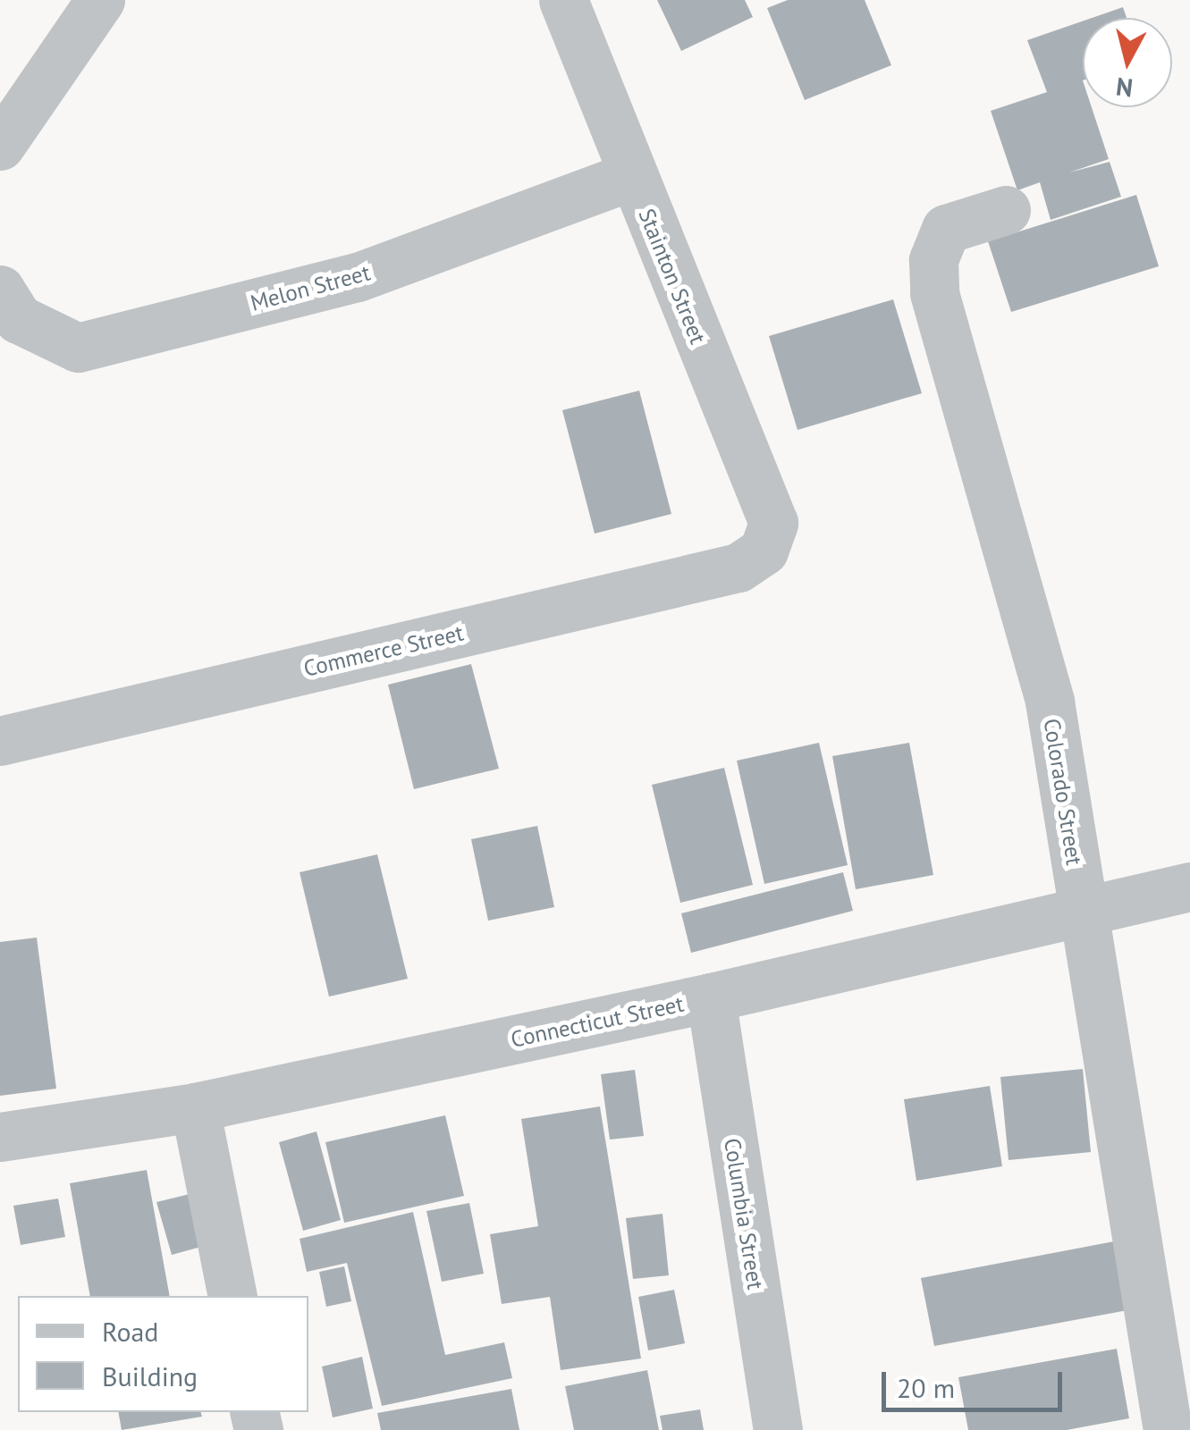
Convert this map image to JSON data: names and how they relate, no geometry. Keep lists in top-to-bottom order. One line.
{"streets":{"street":["Stainton Street","Melon Street","Commerce Street","Colorado Street","Connecticut Street","Columbia Street"]},"crossings":[["Stainton Street","Melon Street"],["Stainton Street","Commerce Street"],["Colorado Street","Connecticut Street"],["Connecticut Street","Columbia Street"]],"legend":["Road","Building"],"scale_bar":"20 m","north":"bottom"}
